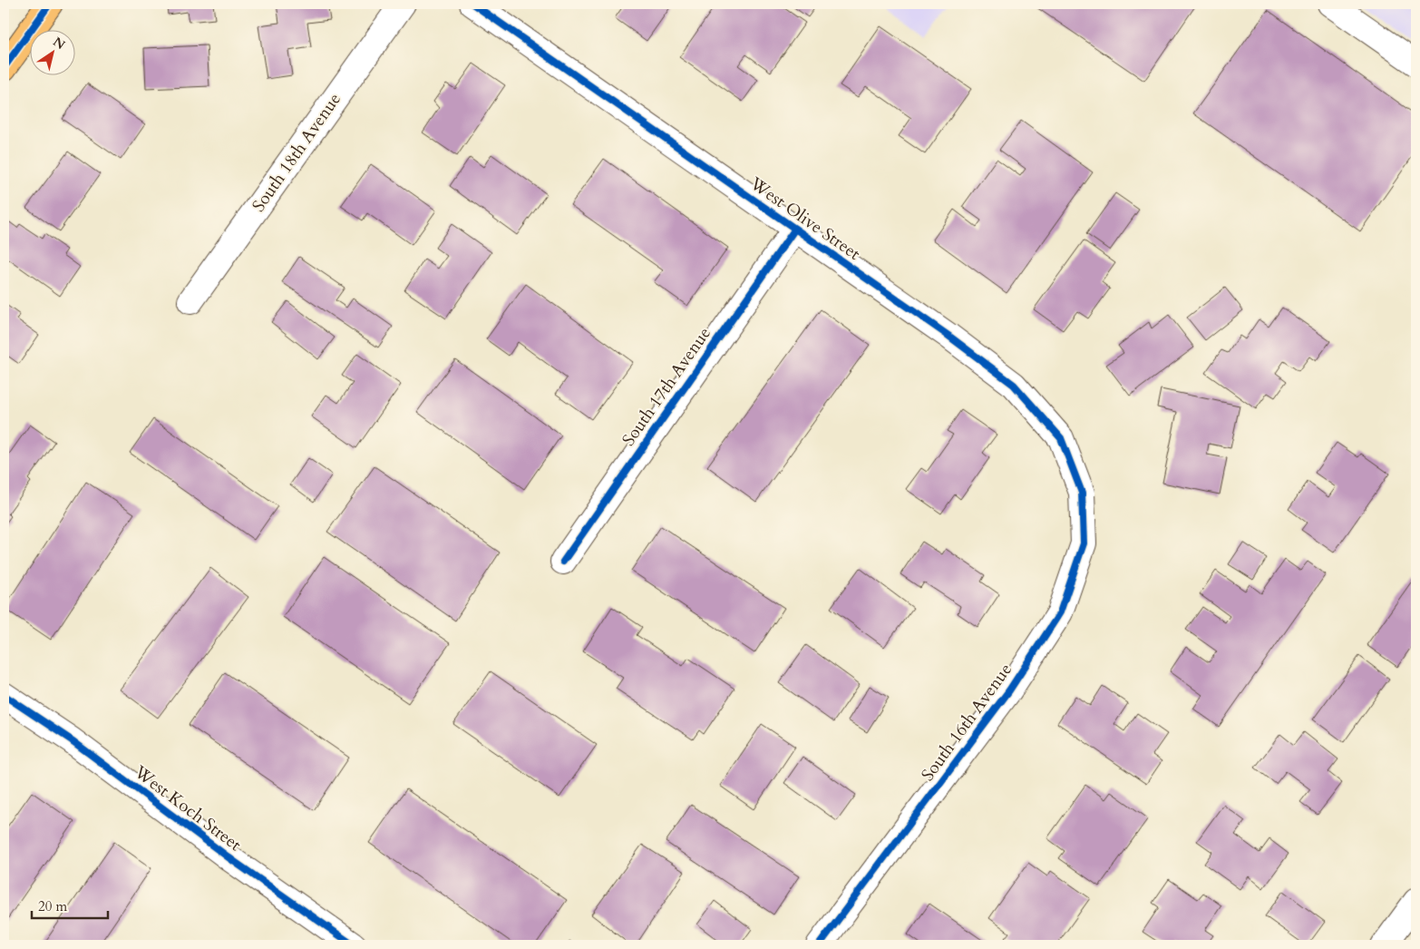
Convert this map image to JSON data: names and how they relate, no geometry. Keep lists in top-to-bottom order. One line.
{"streets":{"street":["South 18th Avenue","West Olive Street","South 17th Avenue","South 16th Avenue","West Koch Street"]},"crossings":[["West Olive Street","South 17th Avenue"],["West Olive Street","South 16th Avenue"]],"scale_bar":"20 m","north":"top right"}
